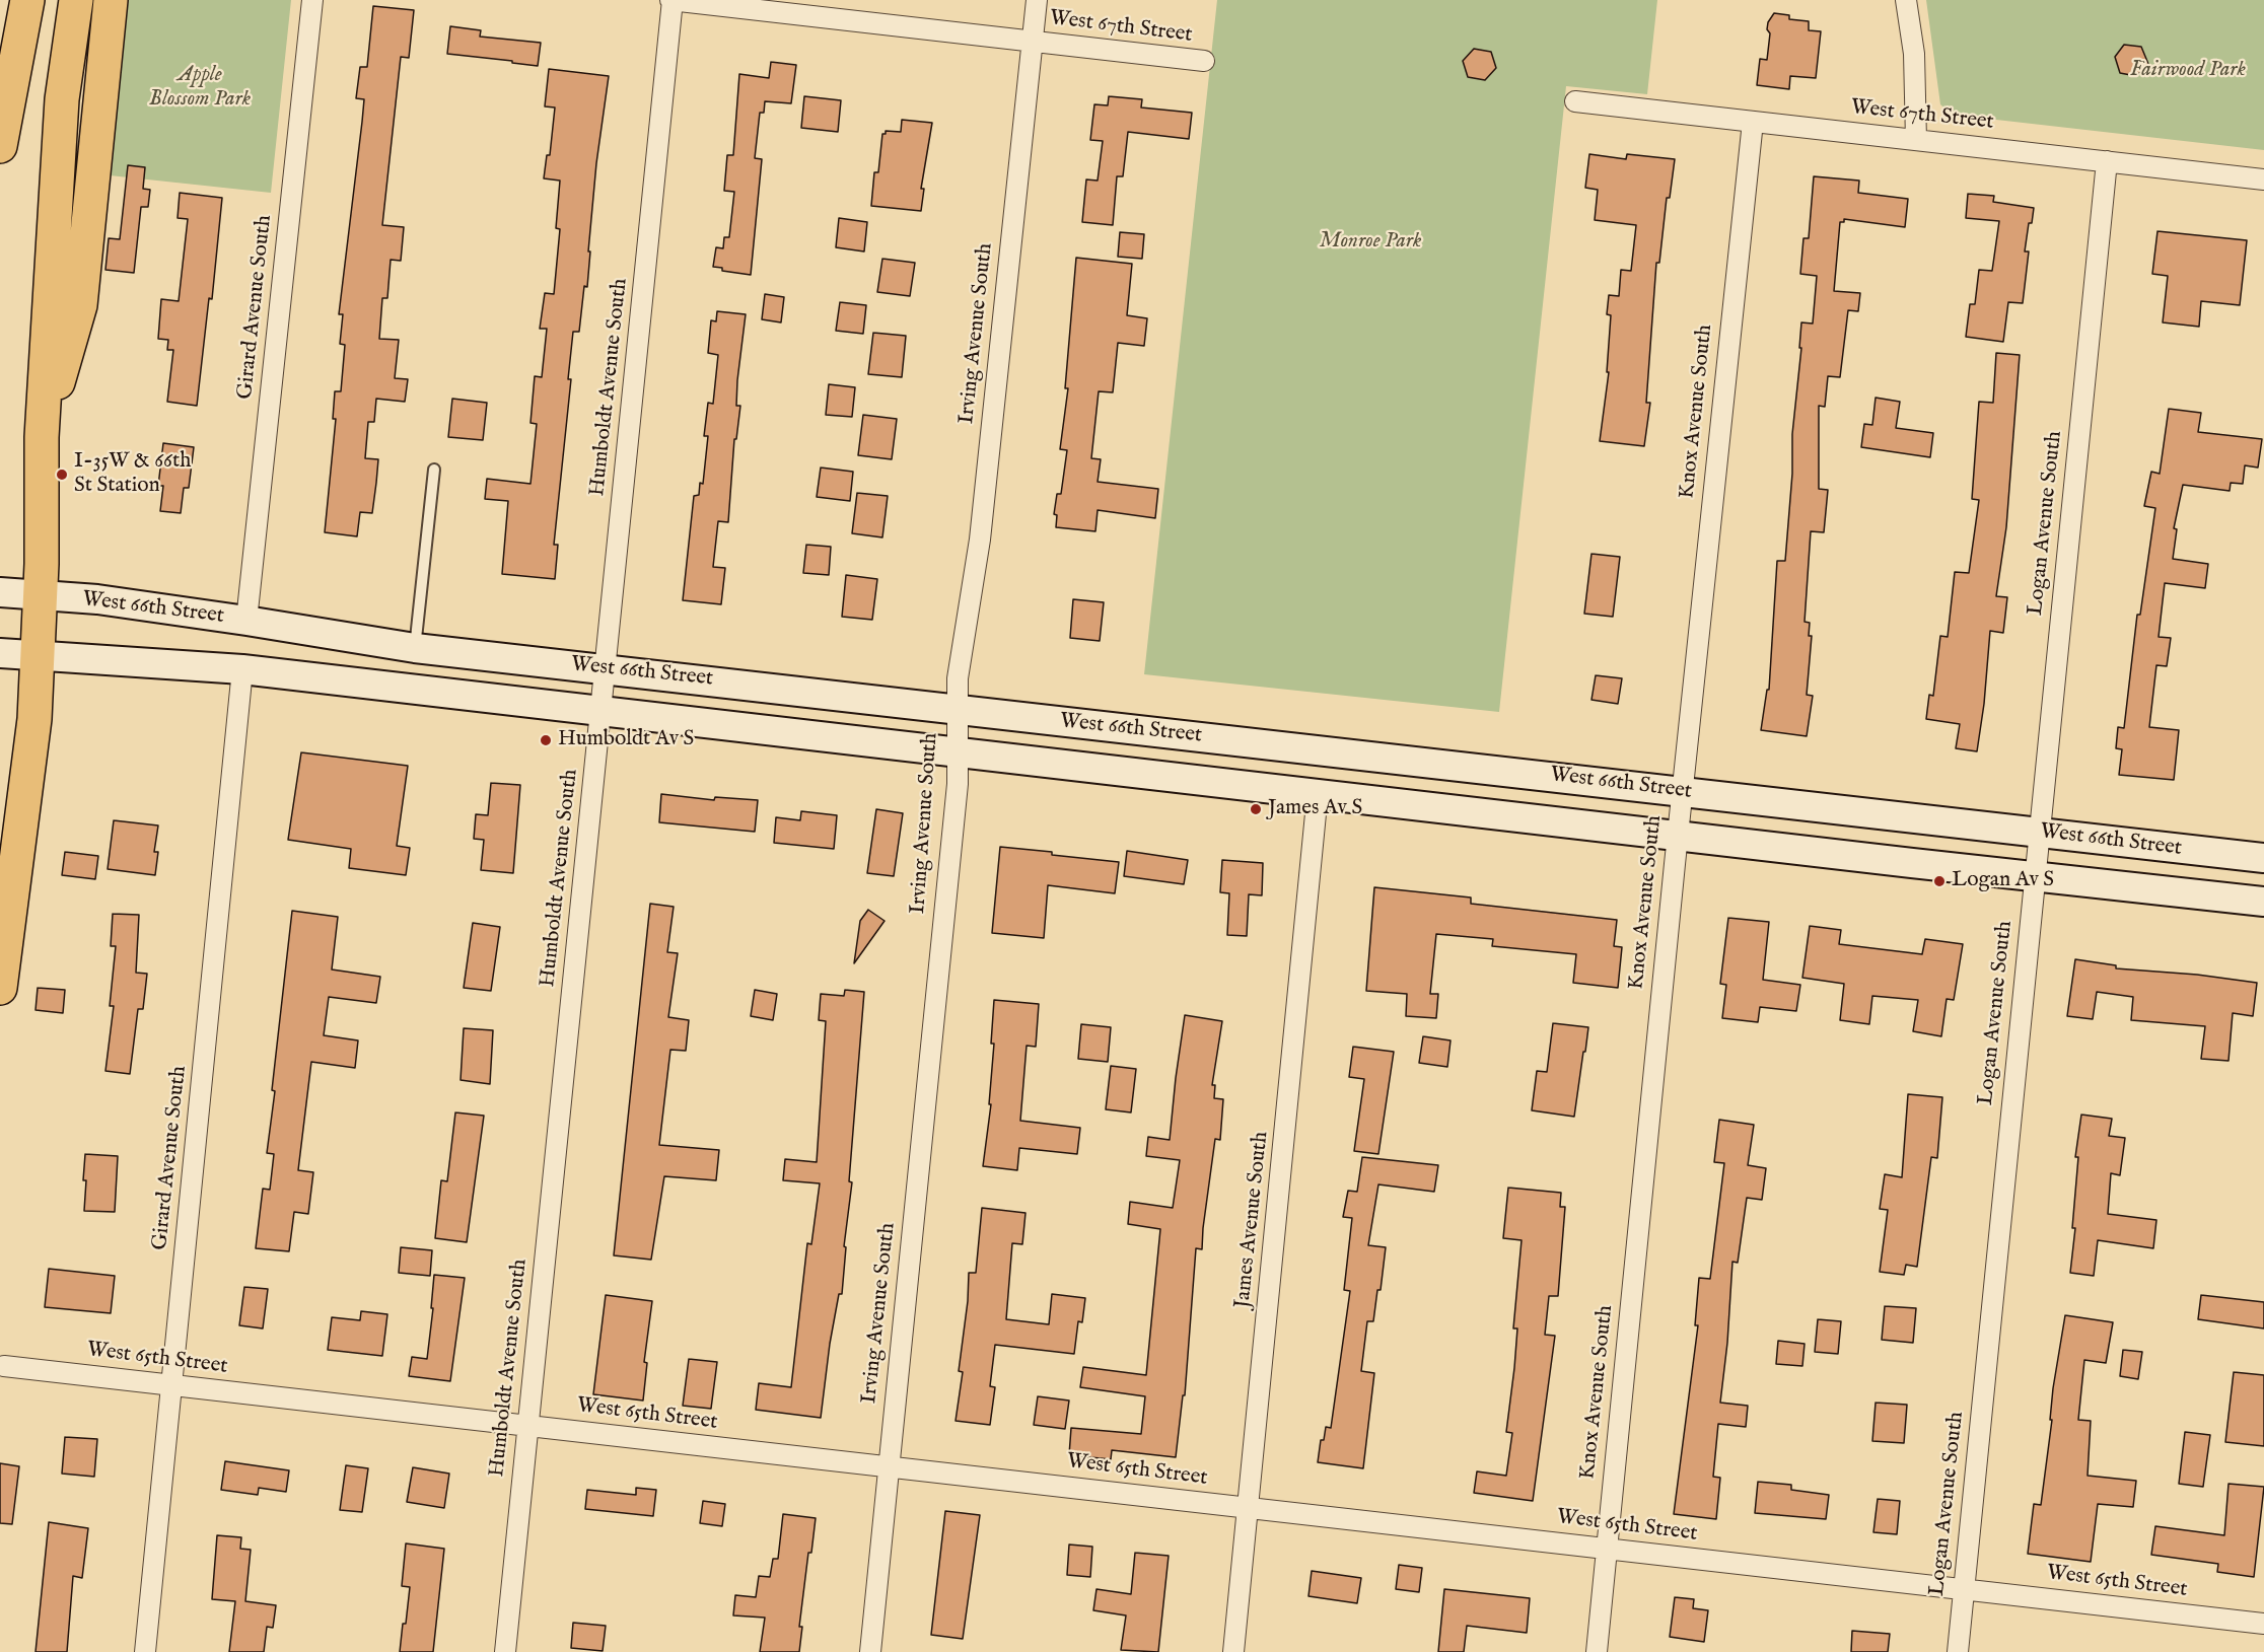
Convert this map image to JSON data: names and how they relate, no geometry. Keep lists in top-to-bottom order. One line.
{"streets":{"main road":["West 66th Street"],"street":["West 67th Street","Girard Avenue South","Irving Avenue South","Humboldt Avenue South","Knox Avenue South","Logan Avenue South","James Avenue South","West 65th Street"]},"crossings":[["West 67th Street","Irving Avenue South"],["West 67th Street","Humboldt Avenue South"],["West 67th Street","Knox Avenue South"],["West 67th Street","Logan Avenue South"],["Girard Avenue South","West 66th Street"],["Girard Avenue South","West 65th Street"],["Irving Avenue South","West 66th Street"],["Irving Avenue South","West 65th Street"],["Humboldt Avenue South","West 66th Street"],["Humboldt Avenue South","West 65th Street"],["Knox Avenue South","West 66th Street"],["Knox Avenue South","West 65th Street"],["Logan Avenue South","West 66th Street"],["Logan Avenue South","West 65th Street"],["West 66th Street","James Avenue South"],["James Avenue South","West 65th Street"]],"parks":["Fairwood Park","Apple Blossom Park","Monroe Park"],"places":["I-35W & 66th St Station","Humboldt Av S","James Av S","Logan Av S"]}
